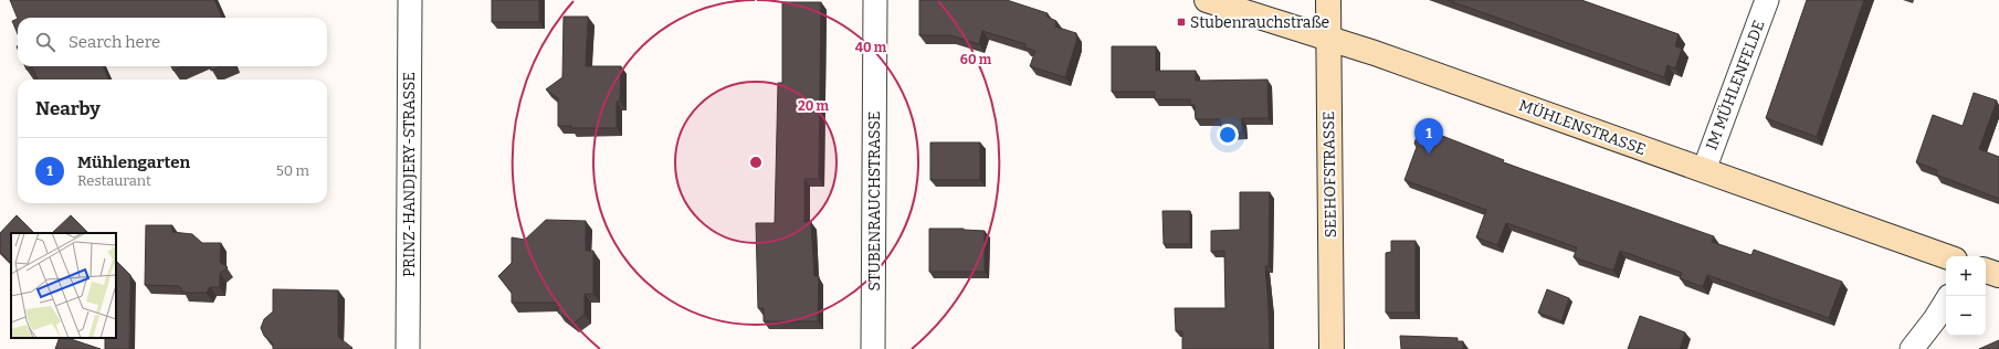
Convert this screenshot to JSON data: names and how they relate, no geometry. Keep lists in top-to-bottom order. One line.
{"streets":{"street":["IM MÜHLENFELDE","MÜHLENSTRASSE","PRINZ-HANDJERY-STRASSE","SEEHOFSTRASSE","STUBENRAUCHSTRASSE"]},"crossings":[["IM MÜHLENFELDE","MÜHLENSTRASSE"],["MÜHLENSTRASSE","SEEHOFSTRASSE"]],"places":{"transit":["Stubenrauchstraße"]},"page":{"search":"Search here","heading":"Nearby","pins":"1","list":[{"mark":"1","name":"Mühlengarten","note":"Restaurant","value":"50 m"}],"map_buttons":["+","−"]},"rings":["40 m","60 m","20 m"]}
